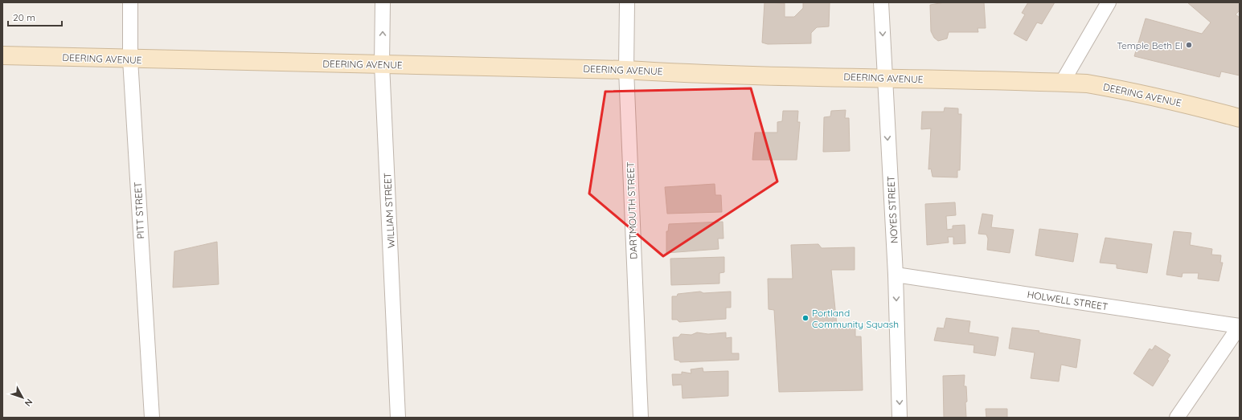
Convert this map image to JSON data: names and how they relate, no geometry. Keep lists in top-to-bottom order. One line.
{"streets":{"main road":["DEERING AVENUE"],"street":["NOYES STREET","PITT STREET","WILLIAM STREET","DARTMOUTH STREET","HOLWELL STREET"]},"crossings":[["DEERING AVENUE","NOYES STREET"],["DEERING AVENUE","PITT STREET"],["DEERING AVENUE","WILLIAM STREET"],["DEERING AVENUE","DARTMOUTH STREET"],["NOYES STREET","HOLWELL STREET"]],"one_way":["NOYES STREET"],"places":["Temple Beth El","Portland Community Squash"],"scale_bar":"20 m","north":"bottom right"}
